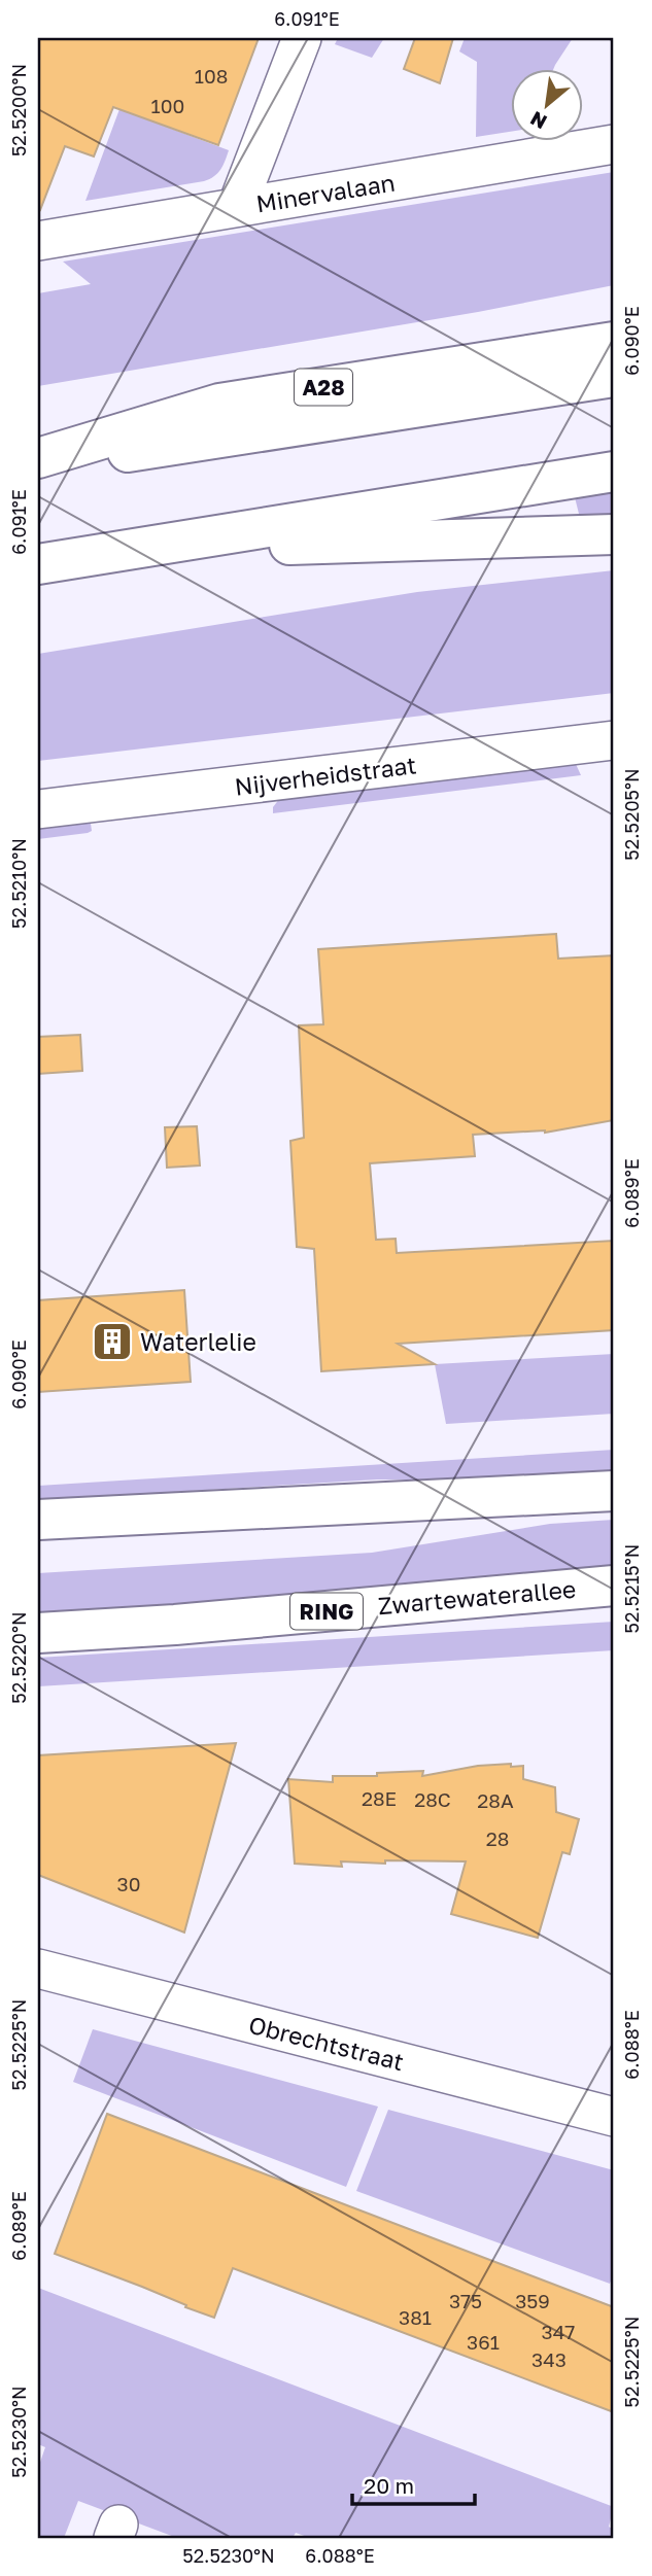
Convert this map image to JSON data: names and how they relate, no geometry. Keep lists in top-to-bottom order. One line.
{"streets":{"main road":["A28","Zwartewaterallee","RING"],"street":["Minervalaan","Nijverheidstraat","Obrechtstraat"]},"places":{"building":["Waterlelie"]},"house_numbers":["108","100","28E","28C","28A","28","30","375","359","381","347","361","343"],"scale_bar":"20 m","north":"bottom left","coordinates":["6.091°E","52.5200°N","6.090°E","52.5205°N","52.5210°N","6.089°E","52.5215°N","52.5220°N","6.088°E","52.5225°N","52.5230°N"]}
